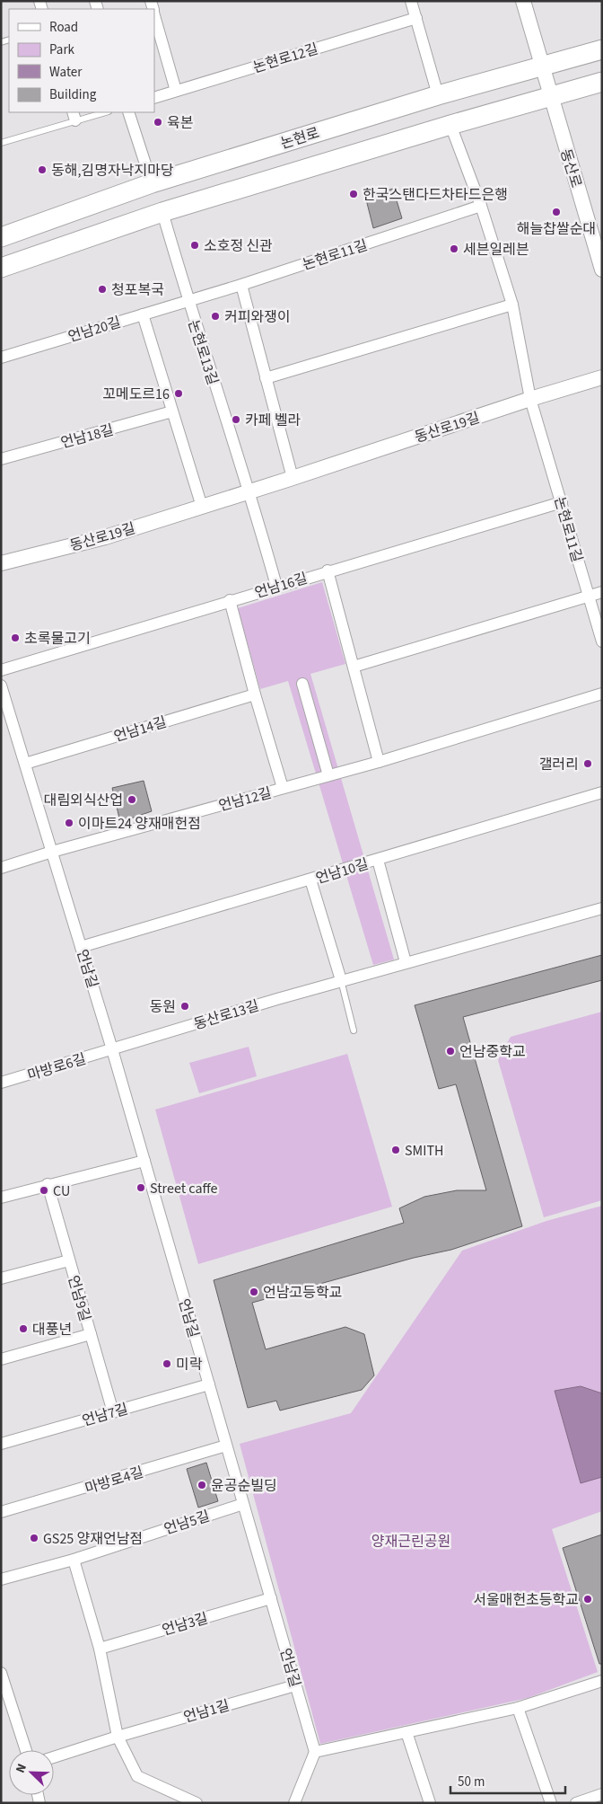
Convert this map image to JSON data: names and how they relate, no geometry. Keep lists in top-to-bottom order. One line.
{"streets":{"main road":["논현로"],"street":["논현로12길","동산로","논현로11길","언남20길","논현로13길","동산로19길","언남18길","언남16길","언남14길","언남12길","언남10길","언남길","동산로13길","마방로6길","언남9길","언남7길","마방로4길","언남5길","언남3길","언남1길"]},"crossings":[["논현로","동산로"],["논현로11길","언남20길"],["논현로11길","논현로13길"],["논현로11길","동산로19길"],["논현로11길","언남16길"],["언남20길","논현로13길"],["논현로13길","동산로19길"],["언남16길","언남12길"],["언남14길","언남12길"],["언남14길","언남길"],["언남12길","언남길"],["언남10길","언남길"],["언남길","동산로13길"],["언남길","마방로6길"],["언남길","언남7길"],["언남길","마방로4길"],["언남길","언남5길"],["언남길","언남3길"],["언남길","언남1길"],["동산로13길","마방로6길"],["언남9길","언남7길"]],"parks":["양재근린공원"],"places":["육본","동해,김명자낙지마당","한국스탠다드차타드은행","해늘찹쌀순대","소호정 신관","세븐일레븐","청포복국","커피와쟁이","꼬메도르16","카페 벨라","초록물고기","갤러리","대림외식산업","이마트24 양재매헌점","동원","언남중학교","SMITH","Street caffe","CU","언남고등학교","대풍년","미락","윤공순빌딩","GS25 양재언남점","서울매헌초등학교"],"legend":["Road","Park","Water","Building"],"scale_bar":"50 m","north":"top left"}
